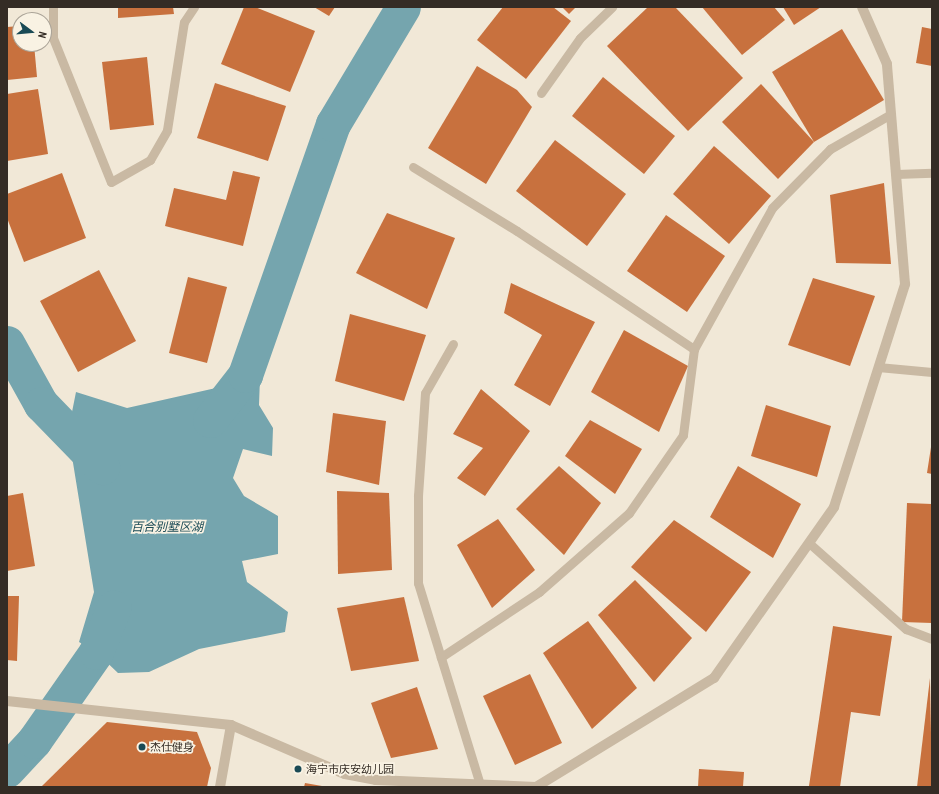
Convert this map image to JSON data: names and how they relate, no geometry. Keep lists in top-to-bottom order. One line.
{"water":["百合别墅区湖"],"places":["杰仕健身","海宁市庆安幼儿园"],"north":"right"}
